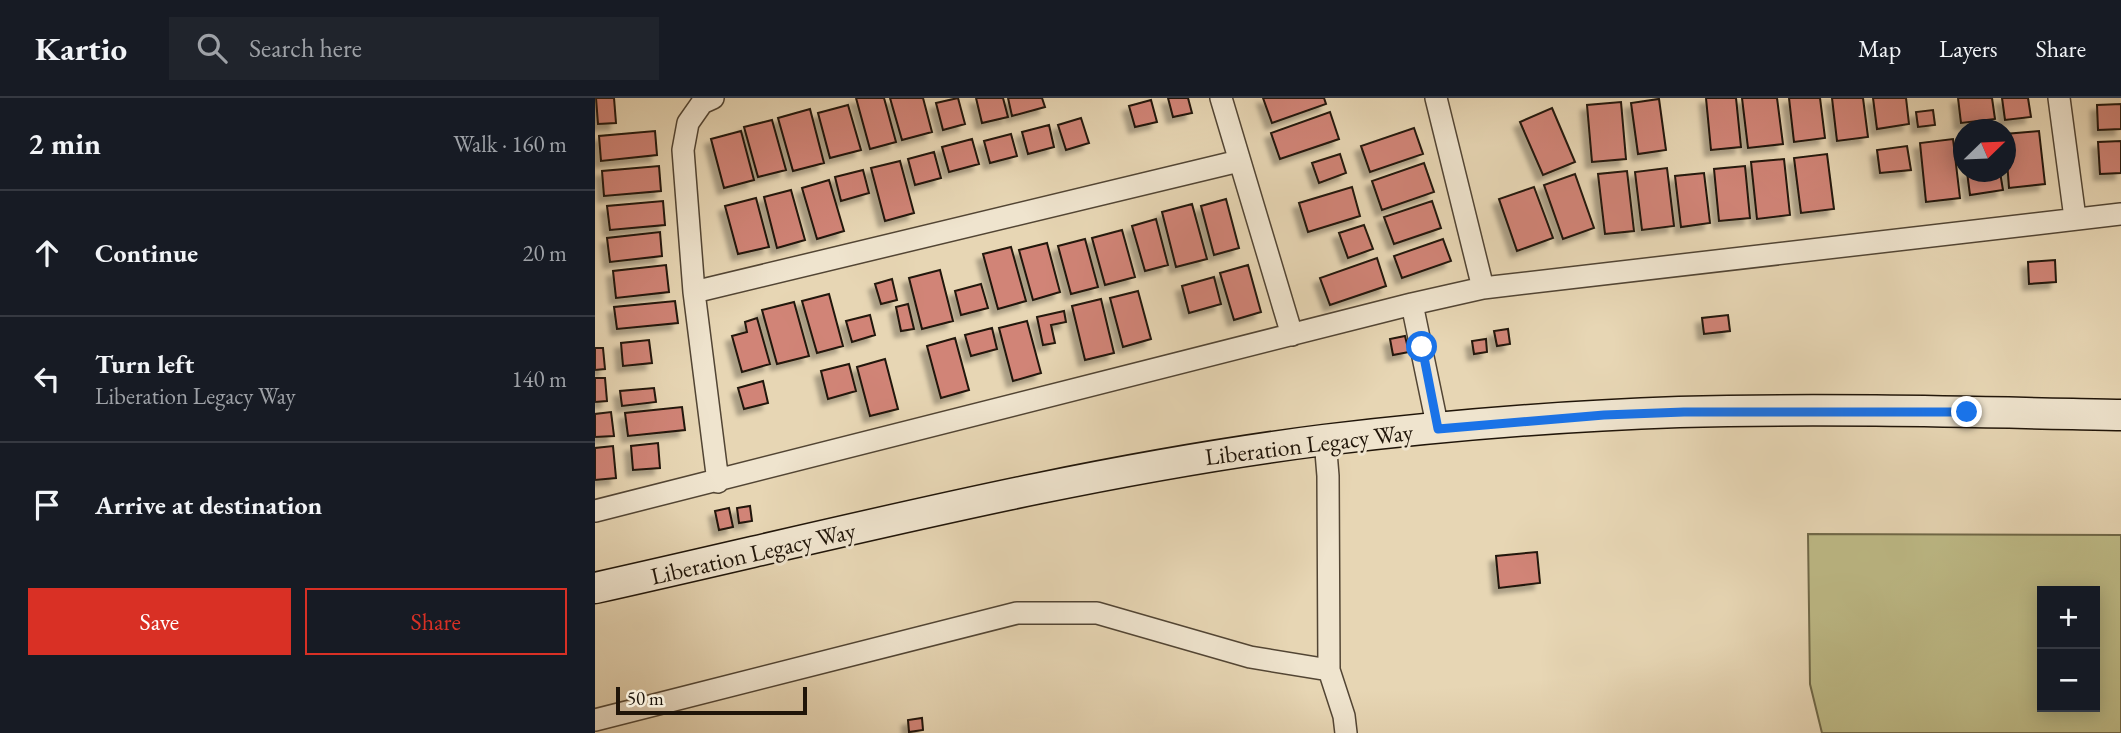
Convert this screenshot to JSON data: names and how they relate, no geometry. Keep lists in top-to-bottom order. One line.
{"streets":{"main road":["Liberation Legacy Way"]},"scale_bar":"50 m","north":"top right","page":{"header":"Kartio","search":"Search here","nav":["Map","Layers","Share"],"heading":["2 min","Walk · 160 m"],"list":[["Continue","20 m"],["Turn left","Liberation Legacy Way","140 m"],"Arrive at destination"],"buttons":["Save","Share"],"map_buttons":["+","−"],"scale":"50 m"}}
